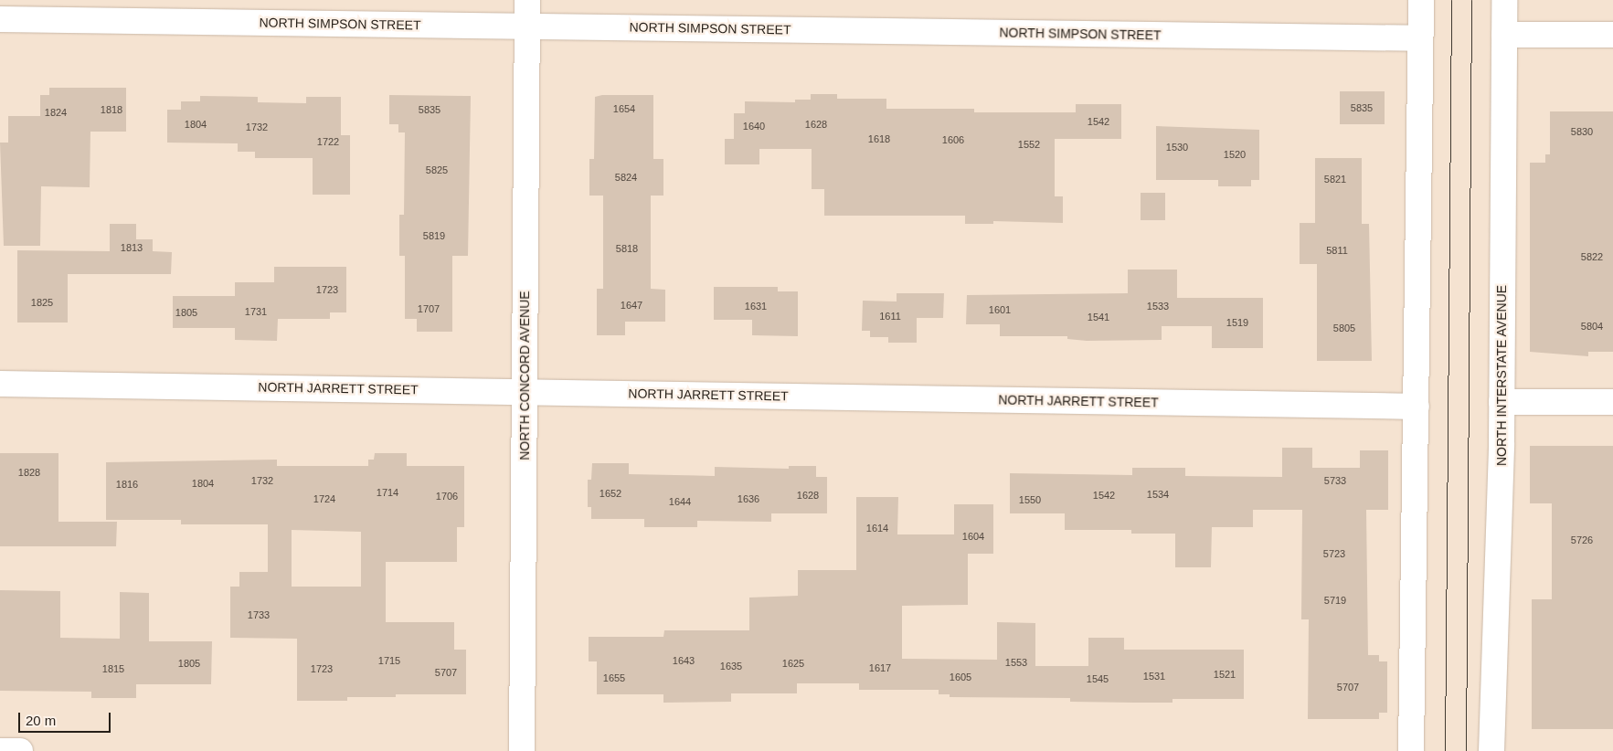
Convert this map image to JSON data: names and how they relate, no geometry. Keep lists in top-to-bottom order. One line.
{"streets":{"street":["NORTH SIMPSON STREET","NORTH CONCORD AVENUE","NORTH INTERSTATE AVENUE","NORTH JARRETT STREET"]},"crossings":[["NORTH SIMPSON STREET","NORTH CONCORD AVENUE"],["NORTH CONCORD AVENUE","NORTH JARRETT STREET"]],"house_numbers":["5835","1654","1818","5835","1824","1542","1804","1628","1640","1732","5830","1618","1606","1722","1552","1530","1520","5825","5824","5821","5819","1813","5818","5811","5822","1723","1825","1647","1631","1533","1707","1601","1731","1805","1611","1541","1519","5804","5805","1828","1732","5733","1804","1816","1714","1652","1534","1628","1542","1706","1724","1636","1550","1644","1614","1604","5726","5723","5719","1733","1715","1643","1553","1805","1625","1635","1617","1815","1723","5707","1521","1531","1605","1655","1545","5707"],"scale_bar":"20 m"}
